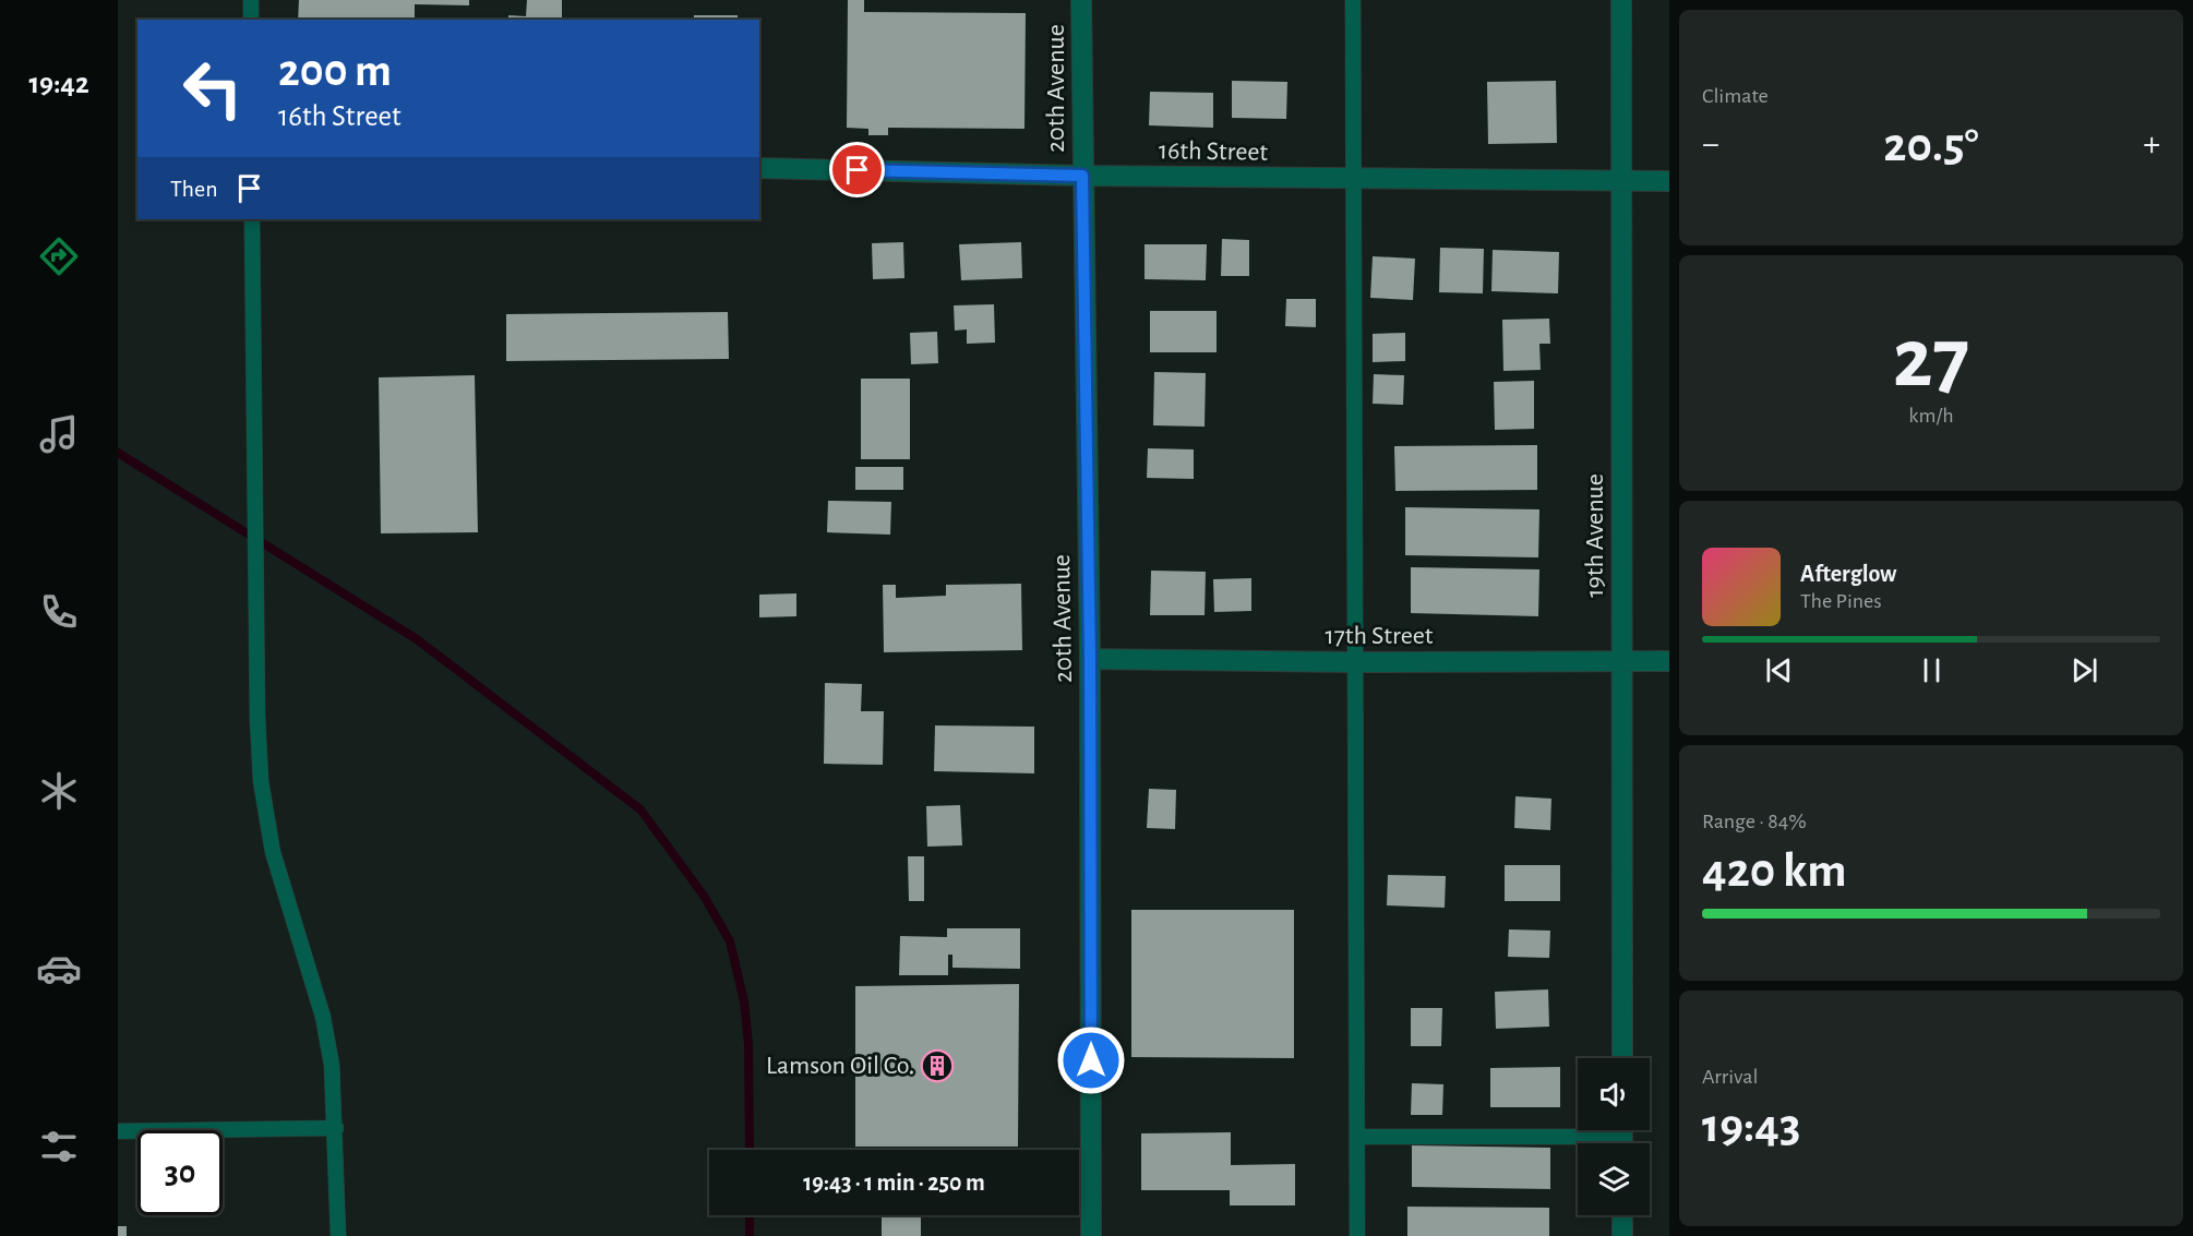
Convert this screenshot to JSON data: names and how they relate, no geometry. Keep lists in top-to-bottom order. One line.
{"streets":{"street":["20th Avenue","16th Street","19th Avenue","17th Street"]},"crossings":[["20th Avenue","16th Street"],["20th Avenue","17th Street"],["16th Street","19th Avenue"],["19th Avenue","17th Street"]],"places":{"building":["Lamson Oil Co."]},"page":{"tabs":"19:42","tile":["Climate",["27","km/h"],["Range · 84%","420 km"],["Arrival","19:43"]],"turn":["200 m","16th Street"],"heat":["−","20.5°","+"],"then":"Then","song":["Afterglow","The Pines"],"limit":"30","trip":"19:43 · 1 min · 250 m"}}
